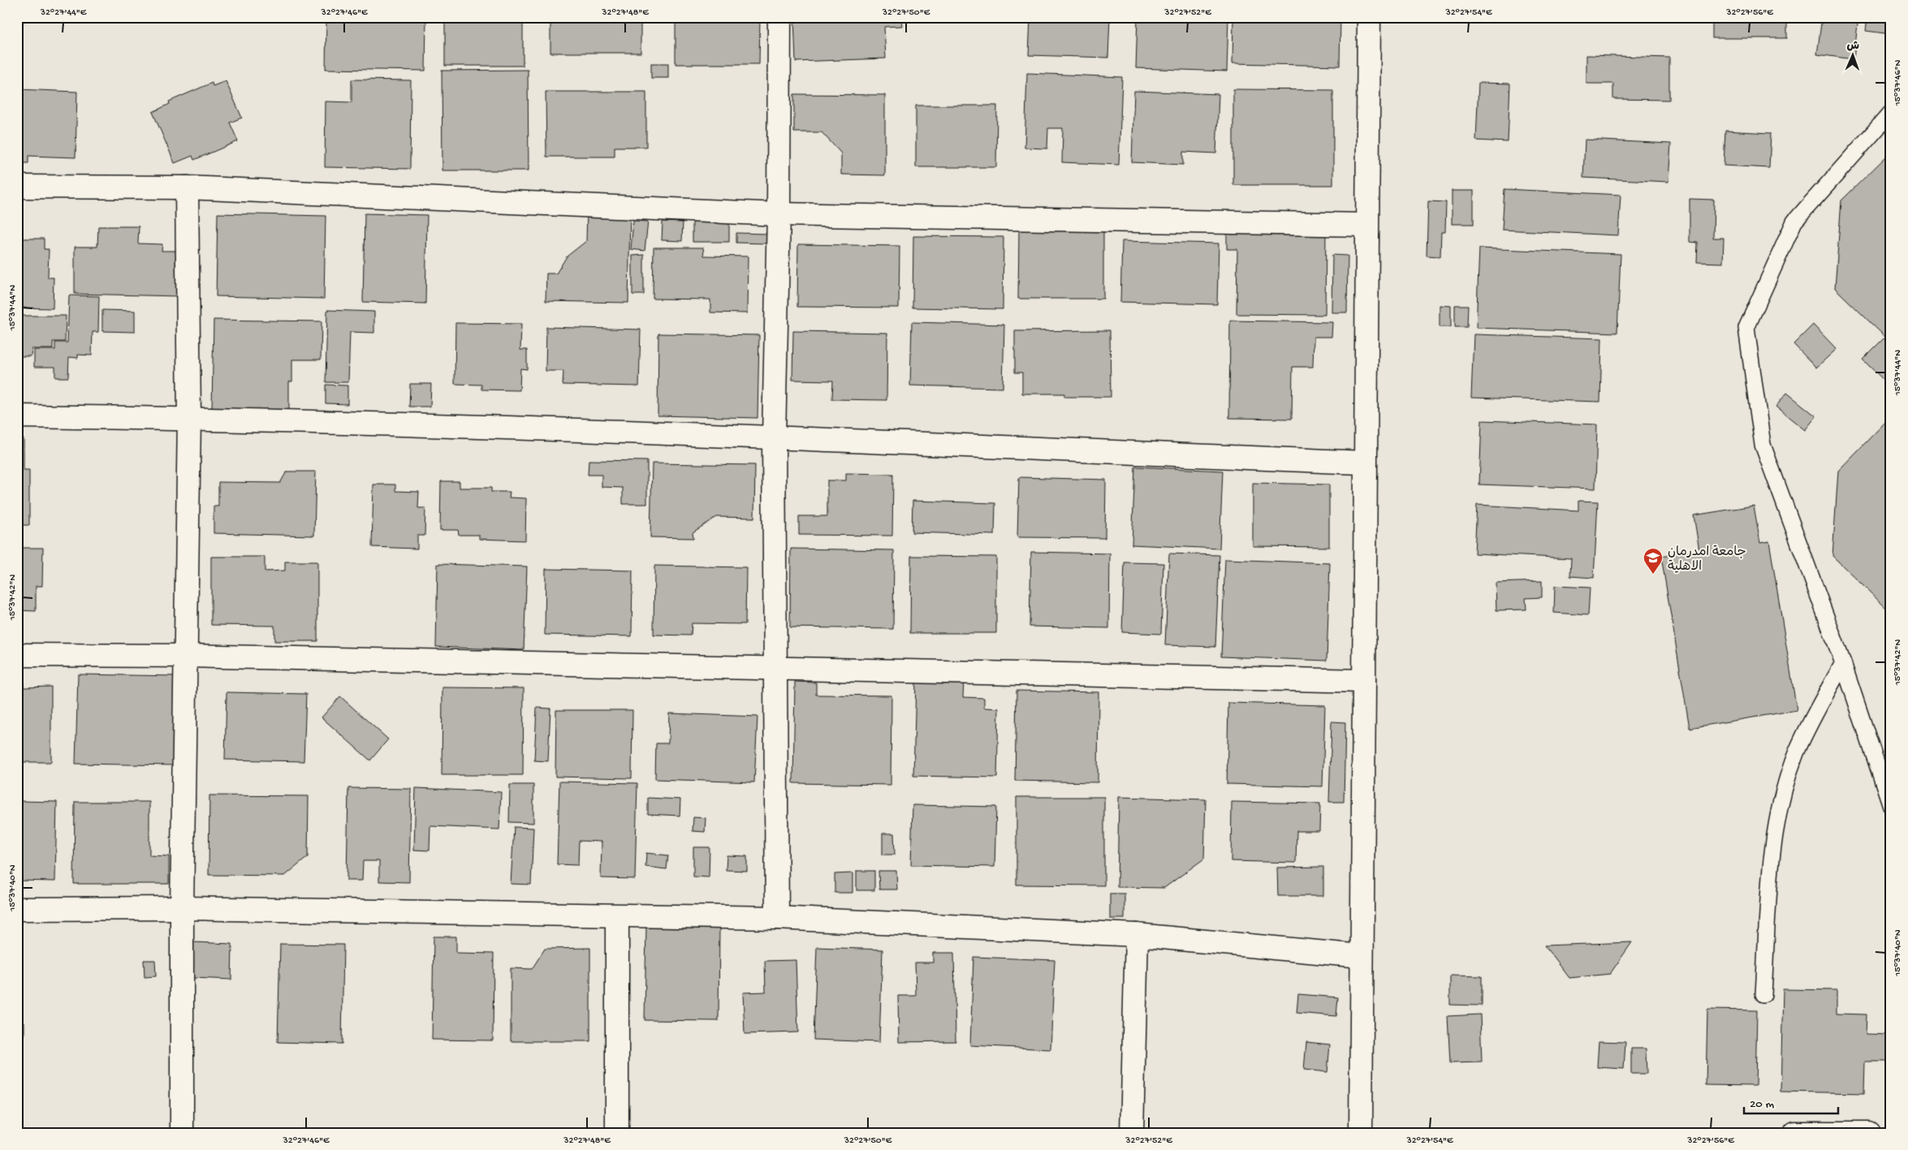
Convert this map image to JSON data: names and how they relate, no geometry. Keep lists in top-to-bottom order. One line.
{"places":{"school or university":["جامعة امدرمان الاهلية"]},"scale_bar":"20 m","north":"top","coordinates":["32°27'44\"E","32°27'46\"E","32°27'48\"E","32°27'50\"E","32°27'52\"E","32°27'54\"E","32°27'56\"E","15°37'46\"N","15°37'44\"N","15°37'42\"N","15°37'40\"N"]}
